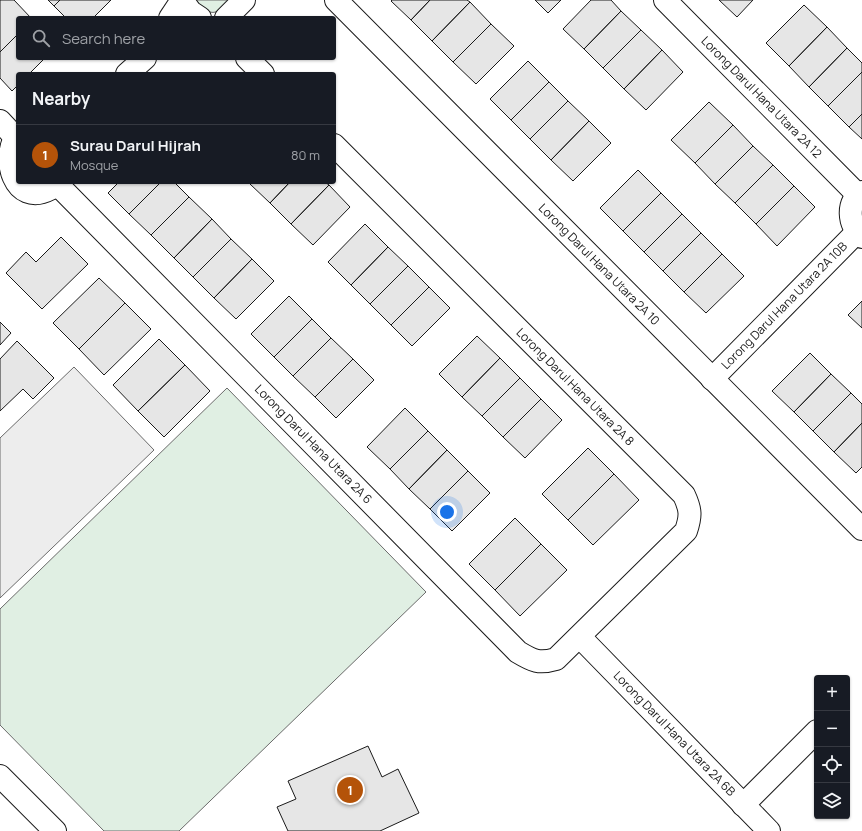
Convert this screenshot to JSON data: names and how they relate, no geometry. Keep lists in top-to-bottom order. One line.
{"streets":{"street":["Lorong Darul Hana Utara 2A 12","Lorong Darul Hana Utara 2A 10","Lorong Darul Hana Utara 2A 10B","Lorong Darul Hana Utara 2A 8","Lorong Darul Hana Utara 2A 6","Lorong Darul Hana Utara 2A 6B"]},"crossings":[["Lorong Darul Hana Utara 2A 10","Lorong Darul Hana Utara 2A 10B"],["Lorong Darul Hana Utara 2A 8","Lorong Darul Hana Utara 2A 6"],["Lorong Darul Hana Utara 2A 8","Lorong Darul Hana Utara 2A 6B"],["Lorong Darul Hana Utara 2A 6","Lorong Darul Hana Utara 2A 6B"]],"page":{"search":"Search here","heading":"Nearby","list":[{"mark":"1","name":"Surau Darul Hijrah","note":"Mosque","value":"80 m"}],"map_buttons":["+","−"],"pins":"1"}}
